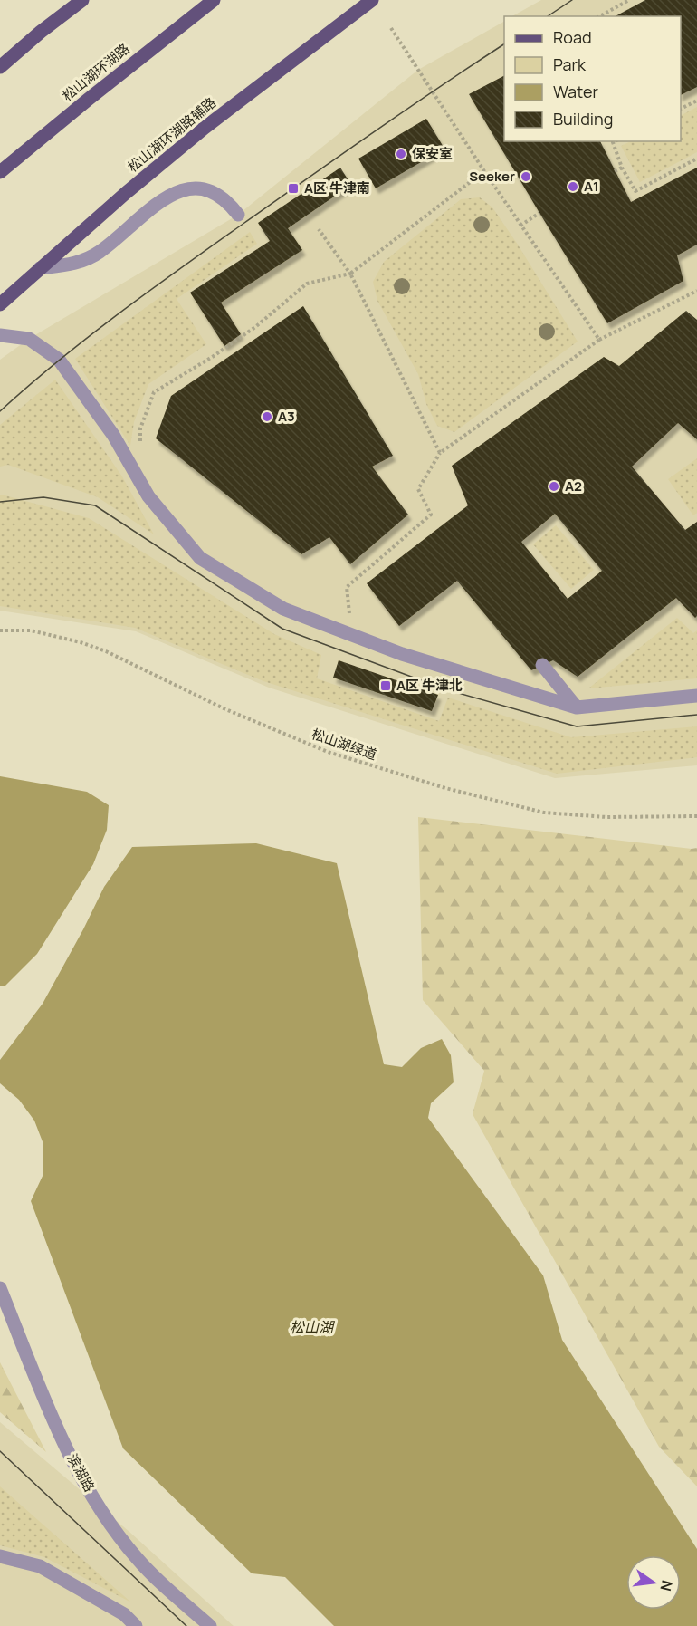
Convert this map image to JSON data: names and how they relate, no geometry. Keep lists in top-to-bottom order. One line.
{"streets":{"main road":["松山湖环湖路","松山湖环湖路辅路"],"street":["滨湖路"],"path":["松山湖绿道"]},"water":["松山湖"],"places":{"other":["保安室","Seeker","A1","A3","A2"],"transit":["A区 牛津南","A区 牛津北"]},"legend":["Road","Park","Water","Building"],"north":"right"}
